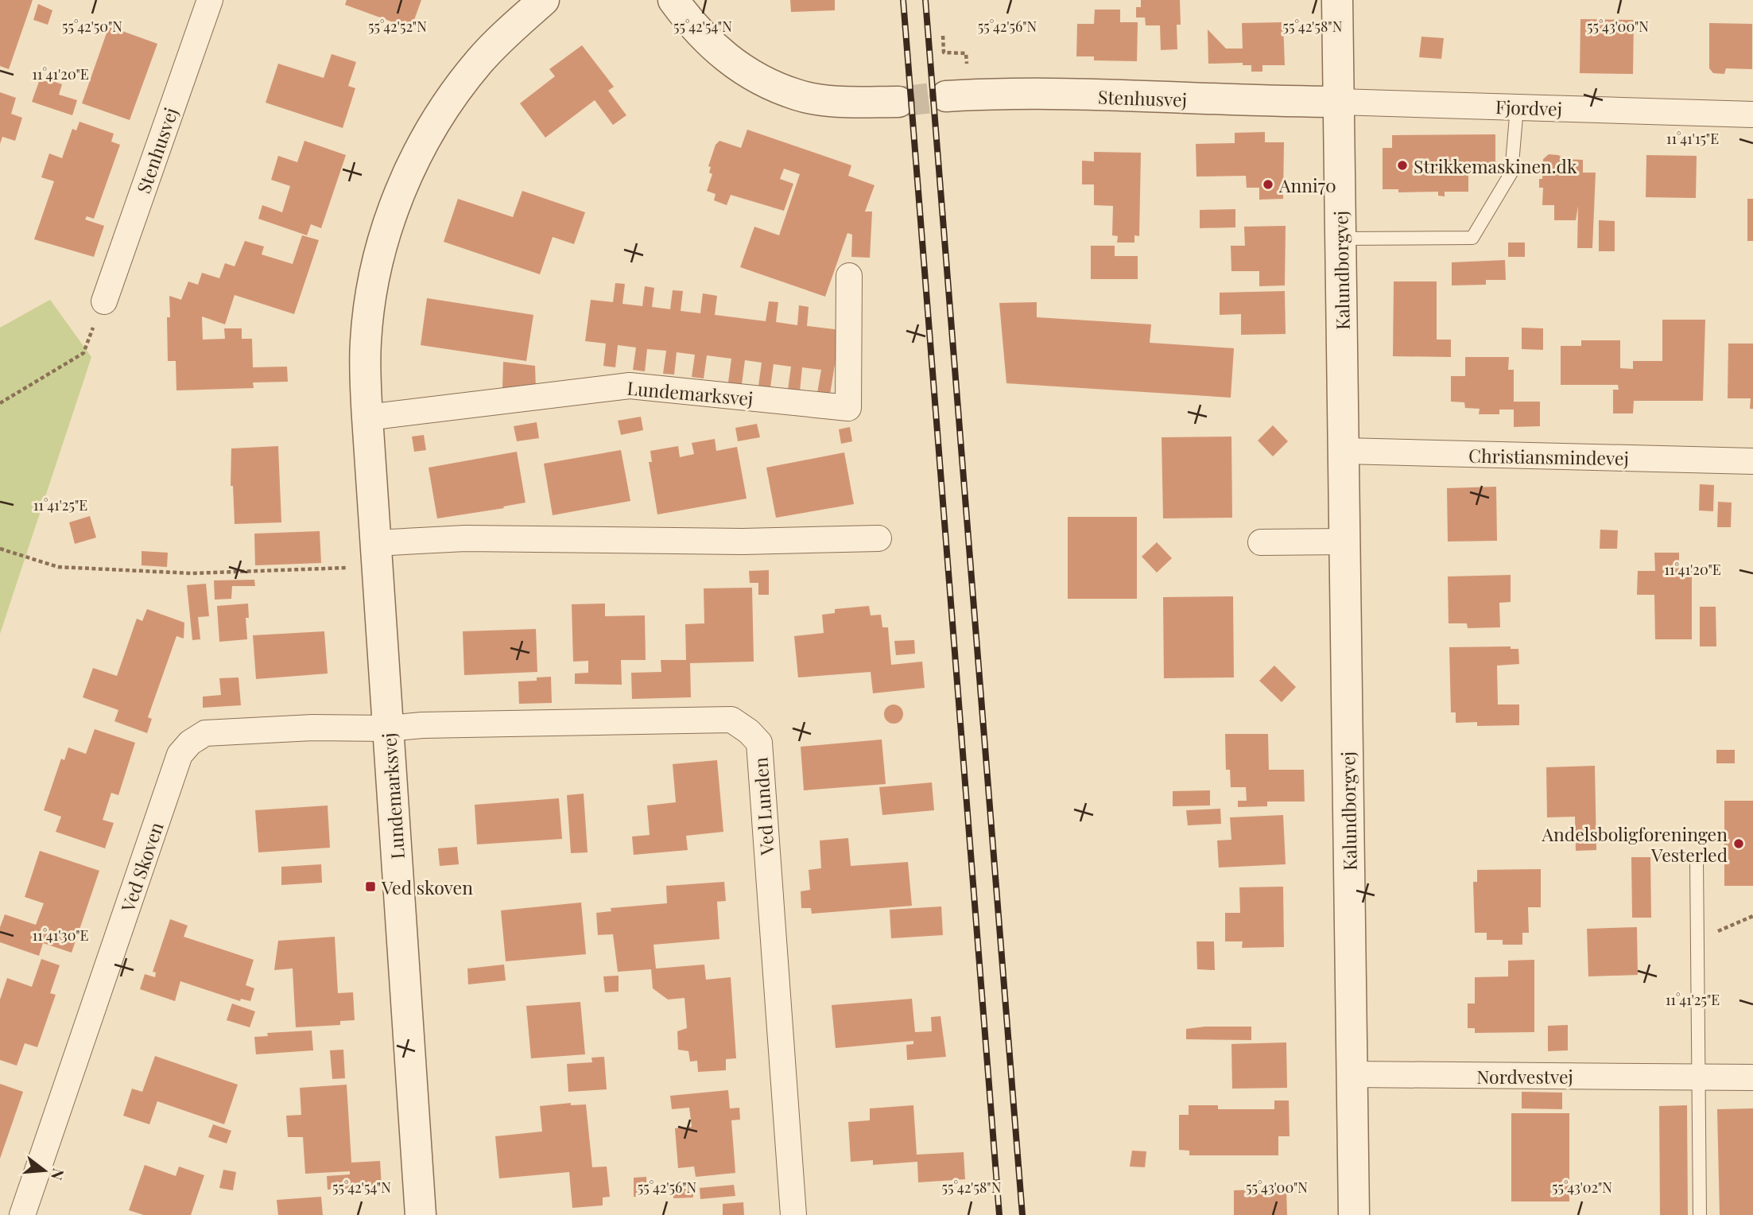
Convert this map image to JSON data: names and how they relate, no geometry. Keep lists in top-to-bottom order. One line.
{"streets":{"street":["Stenhusvej","Fjordvej","Kalundborgvej","Lundemarksvej","Christiansmindevej","Ved Lunden","Ved Skoven","Nordvestvej"]},"crossings":[["Stenhusvej","Fjordvej"],["Stenhusvej","Kalundborgvej"],["Fjordvej","Kalundborgvej"],["Kalundborgvej","Christiansmindevej"],["Kalundborgvej","Nordvestvej"],["Lundemarksvej","Ved Lunden"],["Lundemarksvej","Ved Skoven"],["Ved Lunden","Ved Skoven"]],"places":{"other":["Strikkemaskinen.dk","Anni70","Andelsboligforeningen Vesterled"],"transit":["Ved skoven"]},"north":"right","coordinates":["55°42'50\"N","55°42'52\"N","55°42'54\"N","55°42'56\"N","55°42'58\"N","55°43'00\"N","11°41'20\"E","11°41'15\"E","11°41'25\"E","11°41'30\"E","55°43'02\"N"]}
